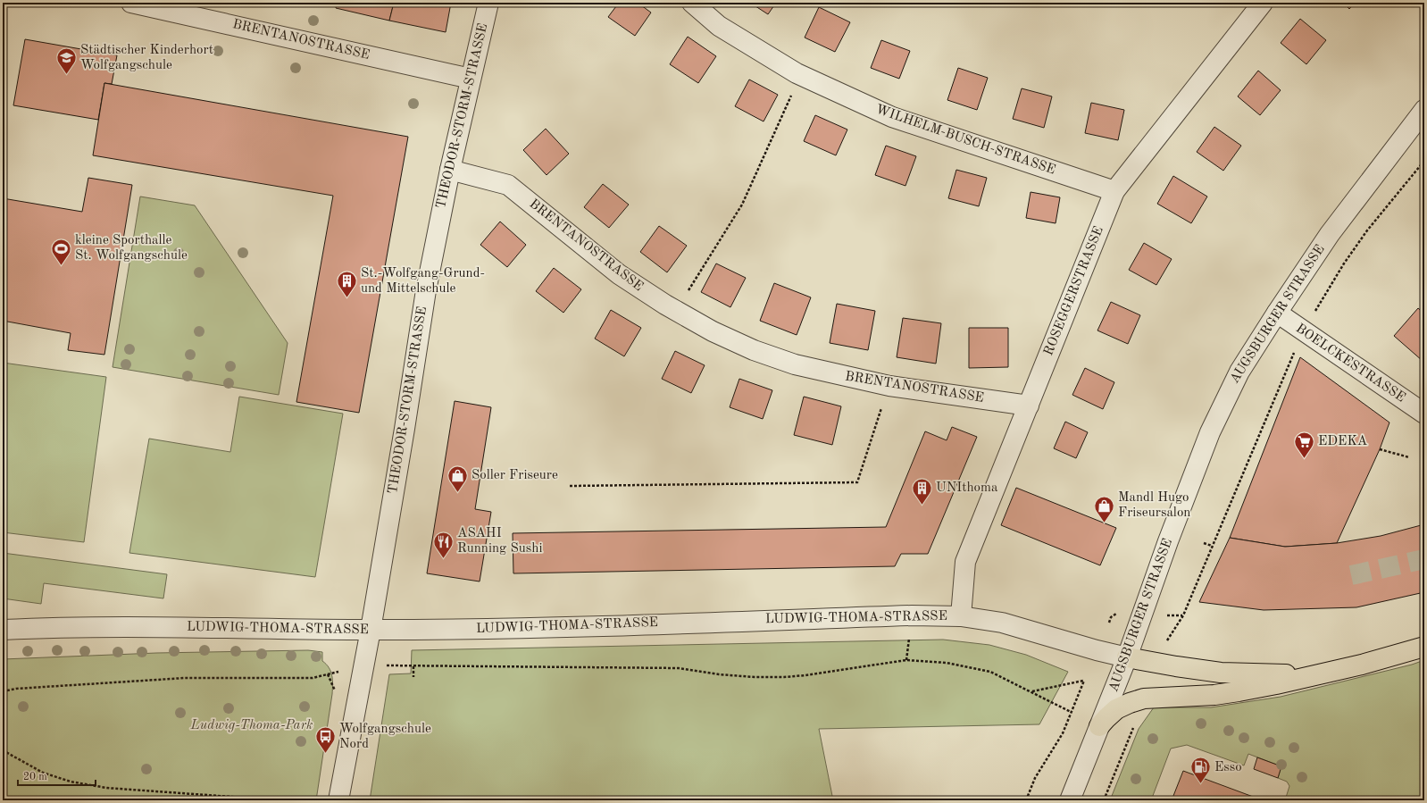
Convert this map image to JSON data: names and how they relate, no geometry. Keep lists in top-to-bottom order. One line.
{"streets":{"street":["BRENTANOSTRASSE","THEODOR-STORM-STRASSE","WILHELM-BUSCH-STRASSE","ROSEGGERSTRASSE","AUGSBURGER STRASSE","BOELCKESTRASSE","LUDWIG-THOMA-STRASSE"]},"crossings":[["BRENTANOSTRASSE","THEODOR-STORM-STRASSE"],["BRENTANOSTRASSE","ROSEGGERSTRASSE"],["THEODOR-STORM-STRASSE","LUDWIG-THOMA-STRASSE"],["WILHELM-BUSCH-STRASSE","ROSEGGERSTRASSE"],["ROSEGGERSTRASSE","LUDWIG-THOMA-STRASSE"],["AUGSBURGER STRASSE","BOELCKESTRASSE"],["AUGSBURGER STRASSE","LUDWIG-THOMA-STRASSE"]],"parks":["Ludwig-Thoma-Park"],"places":{"school or university":["Städtischer Kinderhort Wolfgangschule"],"sports":["kleine Sporthalle St. Wolfgangschule"],"building":["St.-Wolfgang-Grund- und Mittelschule","UNIthoma"],"supermarket":["EDEKA"],"shop":["Soller Friseure","Mandl Hugo Friseursalon"],"restaurant":["ASAHI Running Sushi"],"bus stop":["Wolfgangschule Nord"],"fuel station":["Esso"]},"scale_bar":"20 m"}
